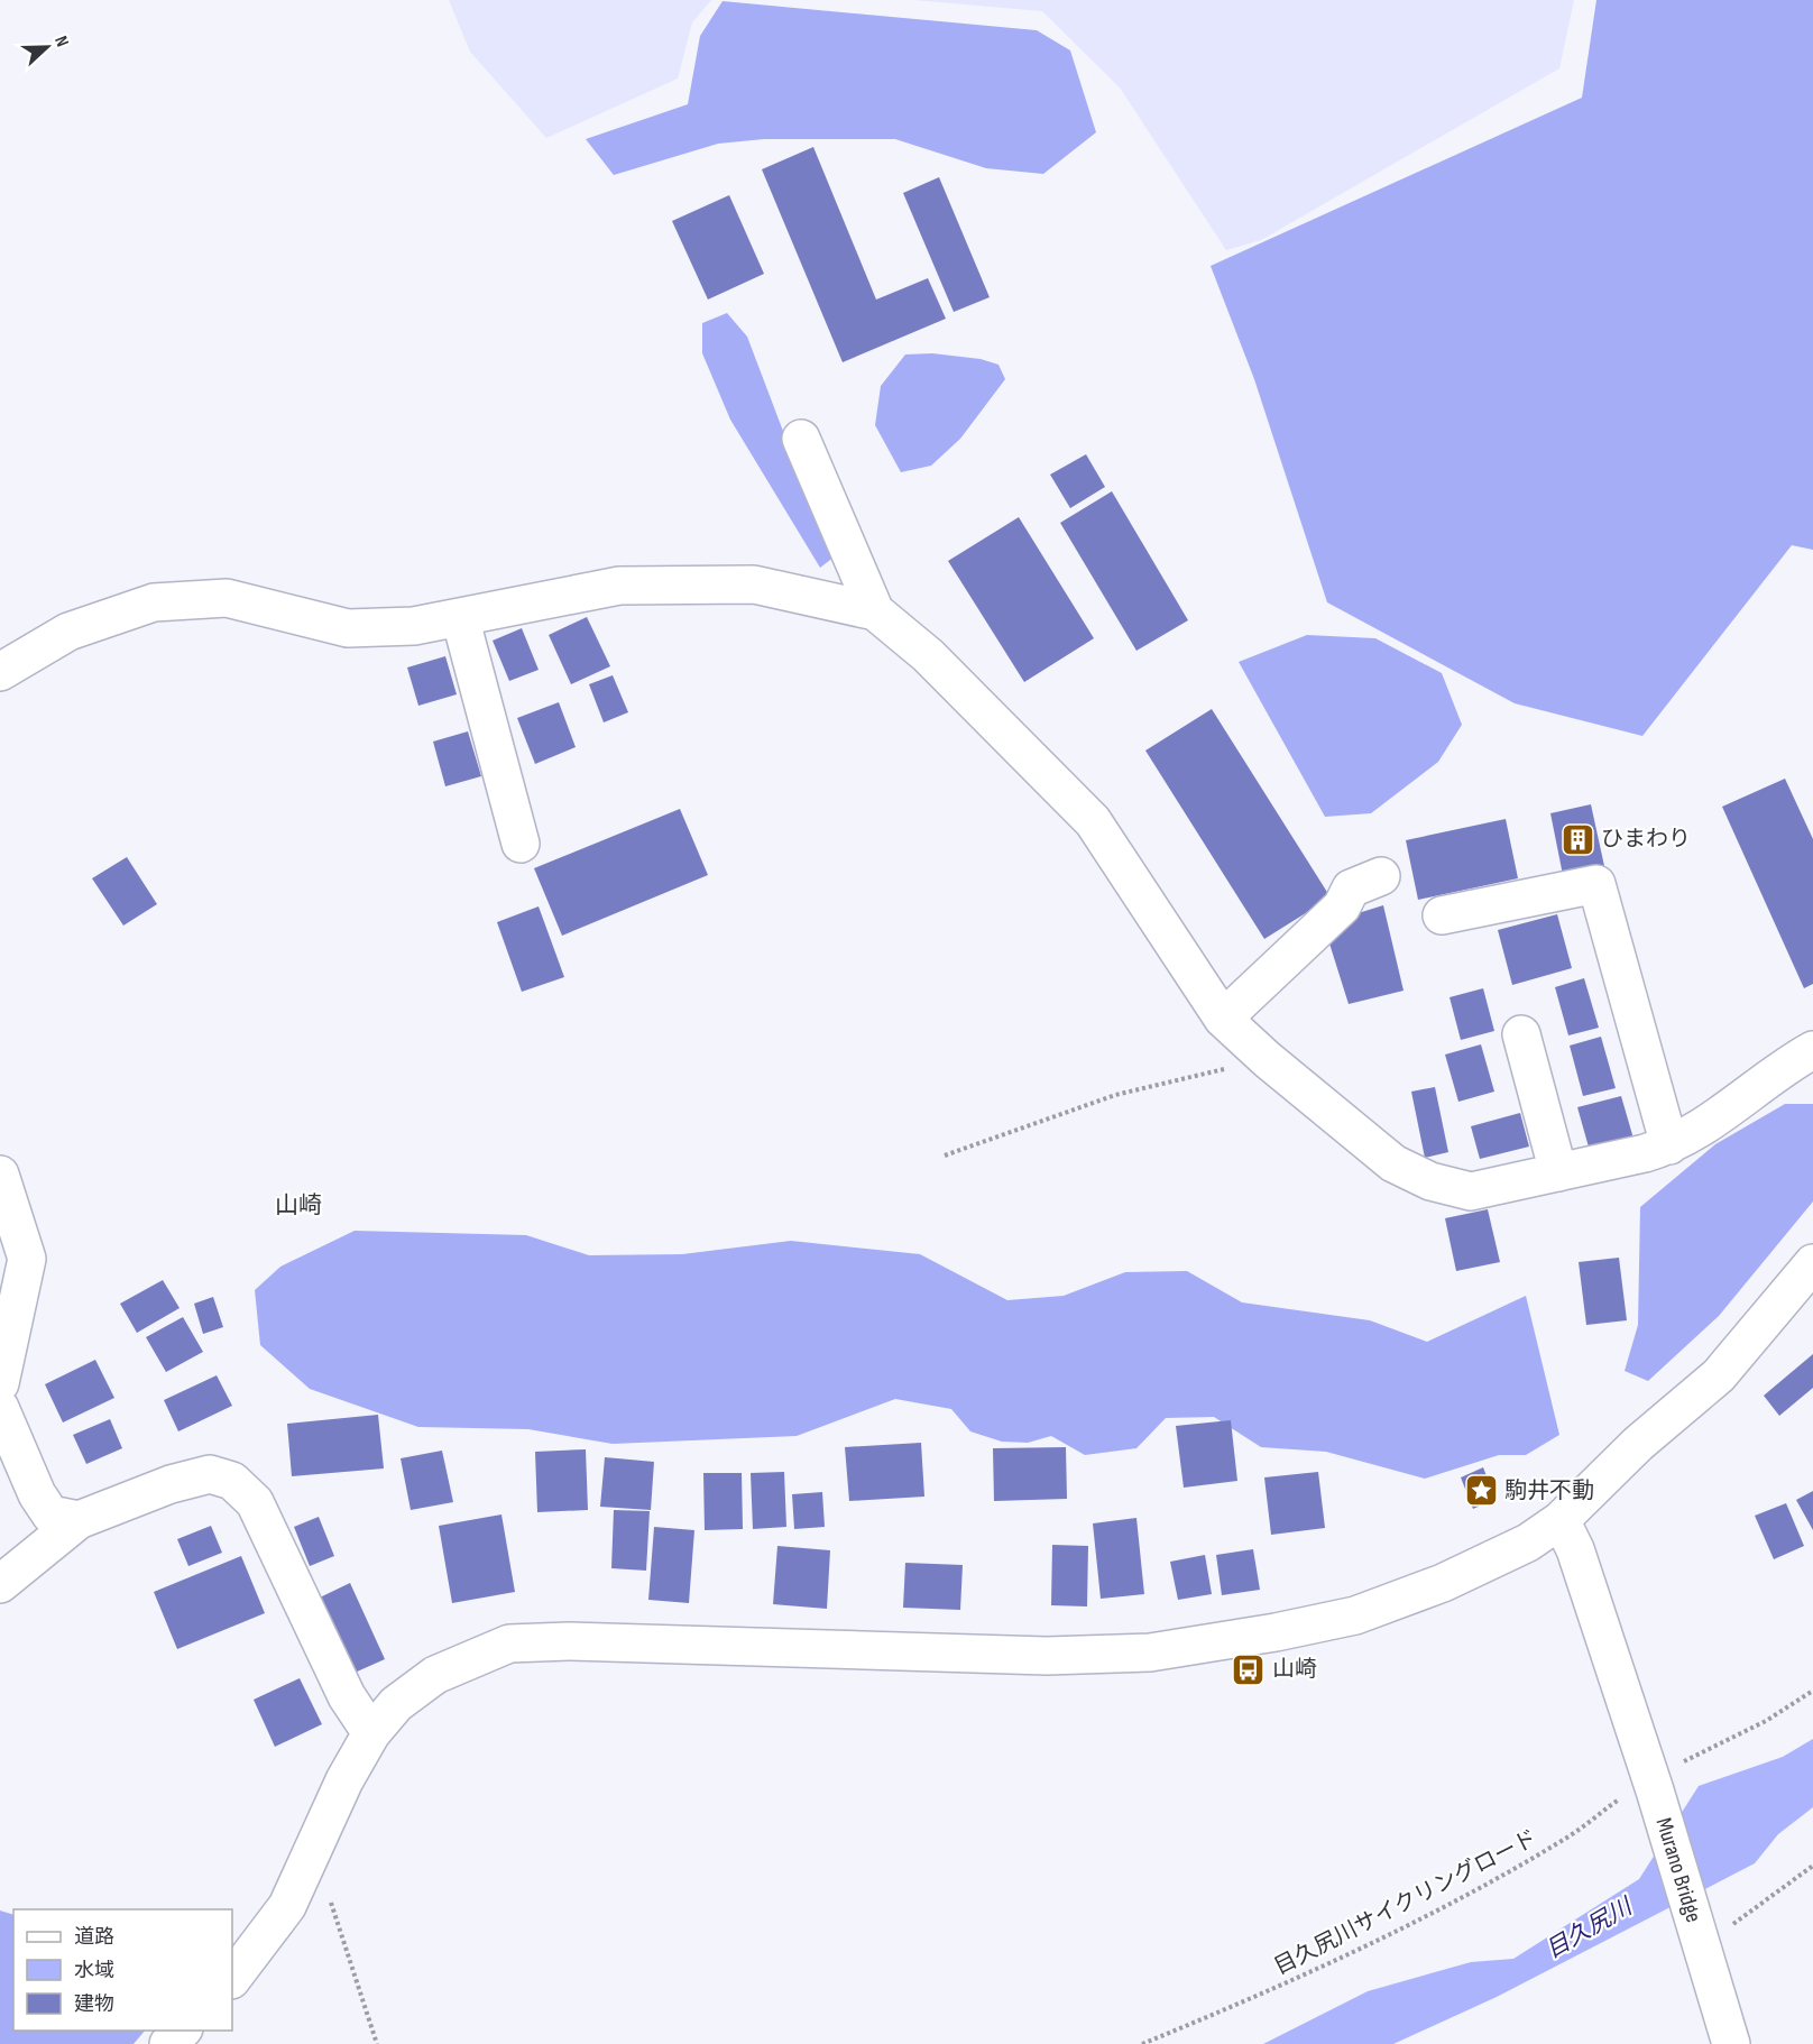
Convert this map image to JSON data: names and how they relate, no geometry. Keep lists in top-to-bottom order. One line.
{"streets":{"street":["Murano Bridge"],"path":["目久尻川サイクリングロード"]},"crossings":[["Murano Bridge","目久尻川サイクリングロード"]],"districts":["山崎"],"water":["目久尻川"],"places":{"building":["ひまわり"],"place":["駒井不動"],"bus stop":["山崎"]},"legend":["道路","水域","建物"],"north":"right"}
